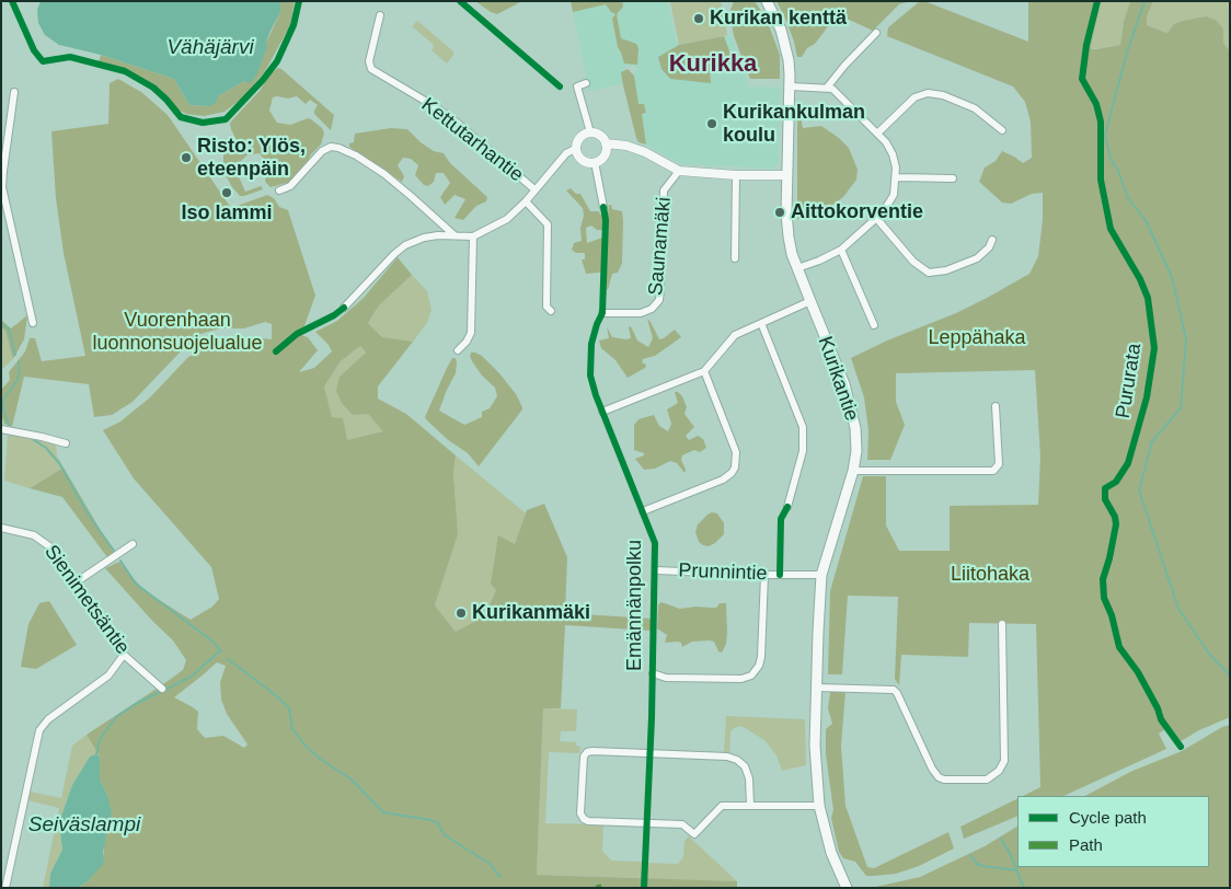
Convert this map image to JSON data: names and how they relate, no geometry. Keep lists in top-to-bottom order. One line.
{"streets":{"main road":["Kurikantie"],"street":["Kettutarhantie","Saunamäki","Prunnintie","Sienimetsäntie"],"cycle path":["Pururata","Emännänpolku"]},"crossings":[["Kurikantie","Prunnintie"]],"districts":["Kurikka"],"water":["Vähäjärvi","Seiväslampi"],"parks":["Vuorenhaan luonnonsuojelualue","Leppähaka","Liitohaka"],"places":["Kurikan kenttä","Kurikankulman koulu","Risto: Ylös, eteenpäin","Iso lammi","Aittokorventie","Kurikanmäki"],"legend":["Cycle path","Path"]}
